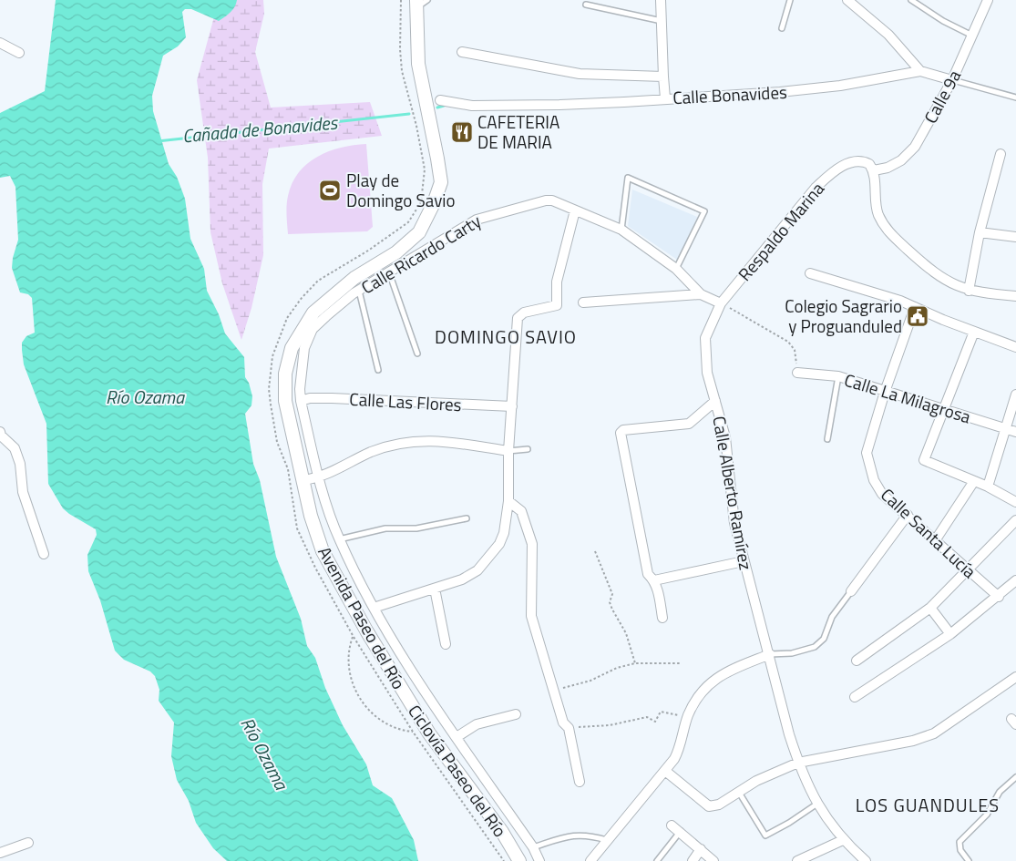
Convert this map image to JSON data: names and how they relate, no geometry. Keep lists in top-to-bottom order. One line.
{"streets":{"street":["Calle Bonavides","Calle 9a","Respaldo Marina","Calle Ricardo Carty","Calle La Milagrosa","Calle Las Flores","Calle Alberto Ramírez","Calle Santa Lucía","Avenida Paseo del Río"],"path":["Ciclovía Paseo del Río"]},"crossings":[["Calle Bonavides","Calle 9a"],["Calle 9a","Respaldo Marina"],["Respaldo Marina","Calle Ricardo Carty"],["Respaldo Marina","Calle Alberto Ramírez"],["Calle Ricardo Carty","Calle Las Flores"],["Calle Ricardo Carty","Calle Alberto Ramírez"],["Calle Ricardo Carty","Avenida Paseo del Río"],["Calle La Milagrosa","Calle Santa Lucía"],["Calle Las Flores","Avenida Paseo del Río"]],"districts":["DOMINGO SAVIO","LOS GUANDULES"],"water":["Cañada de Bonavides","Río Ozama"],"places":{"restaurant":["CAFETERIA DE MARIA"],"sports":["Play de Domingo Savio"],"public building":["Colegio Sagrario y Proguanduled"]}}
